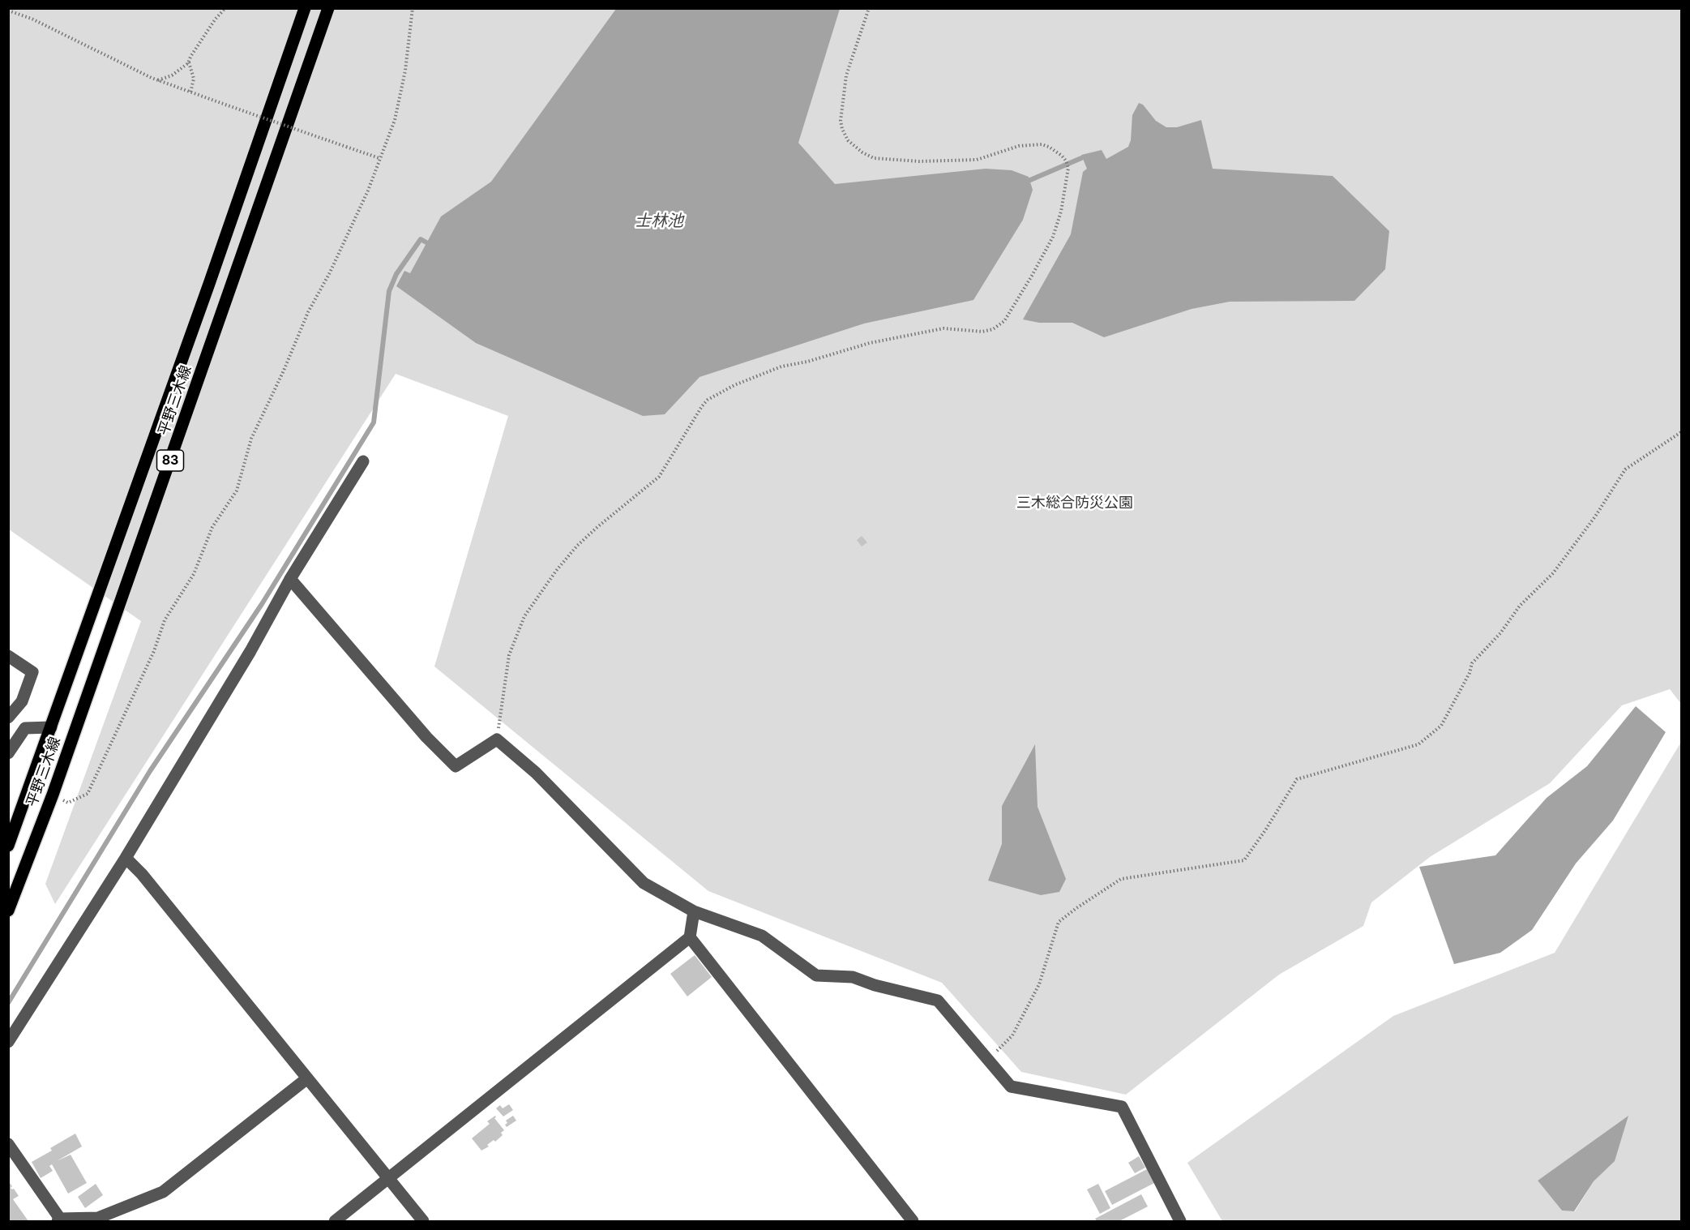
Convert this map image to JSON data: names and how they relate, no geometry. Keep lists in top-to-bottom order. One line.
{"streets":{"main road":["平野三木線","83"]},"water":["士林池"],"parks":["三木総合防災公園"]}
